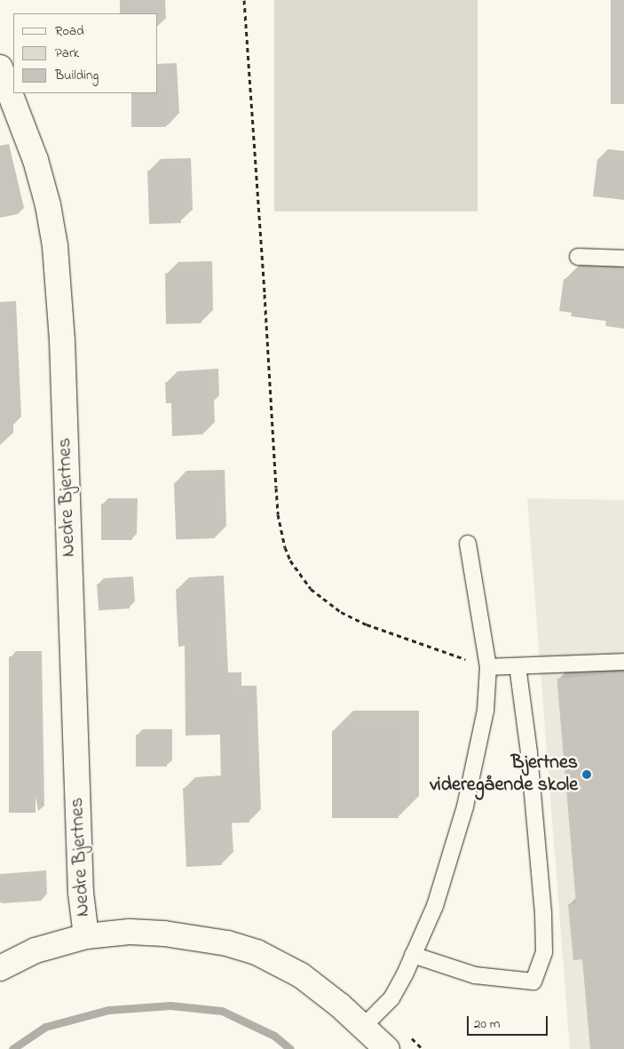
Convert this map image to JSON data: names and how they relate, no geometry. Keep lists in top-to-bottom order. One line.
{"streets":{"street":["Nedre Bjertnes"]},"places":["Bjertnes videregående skole"],"legend":["Road","Park","Building"],"scale_bar":"20 m"}
